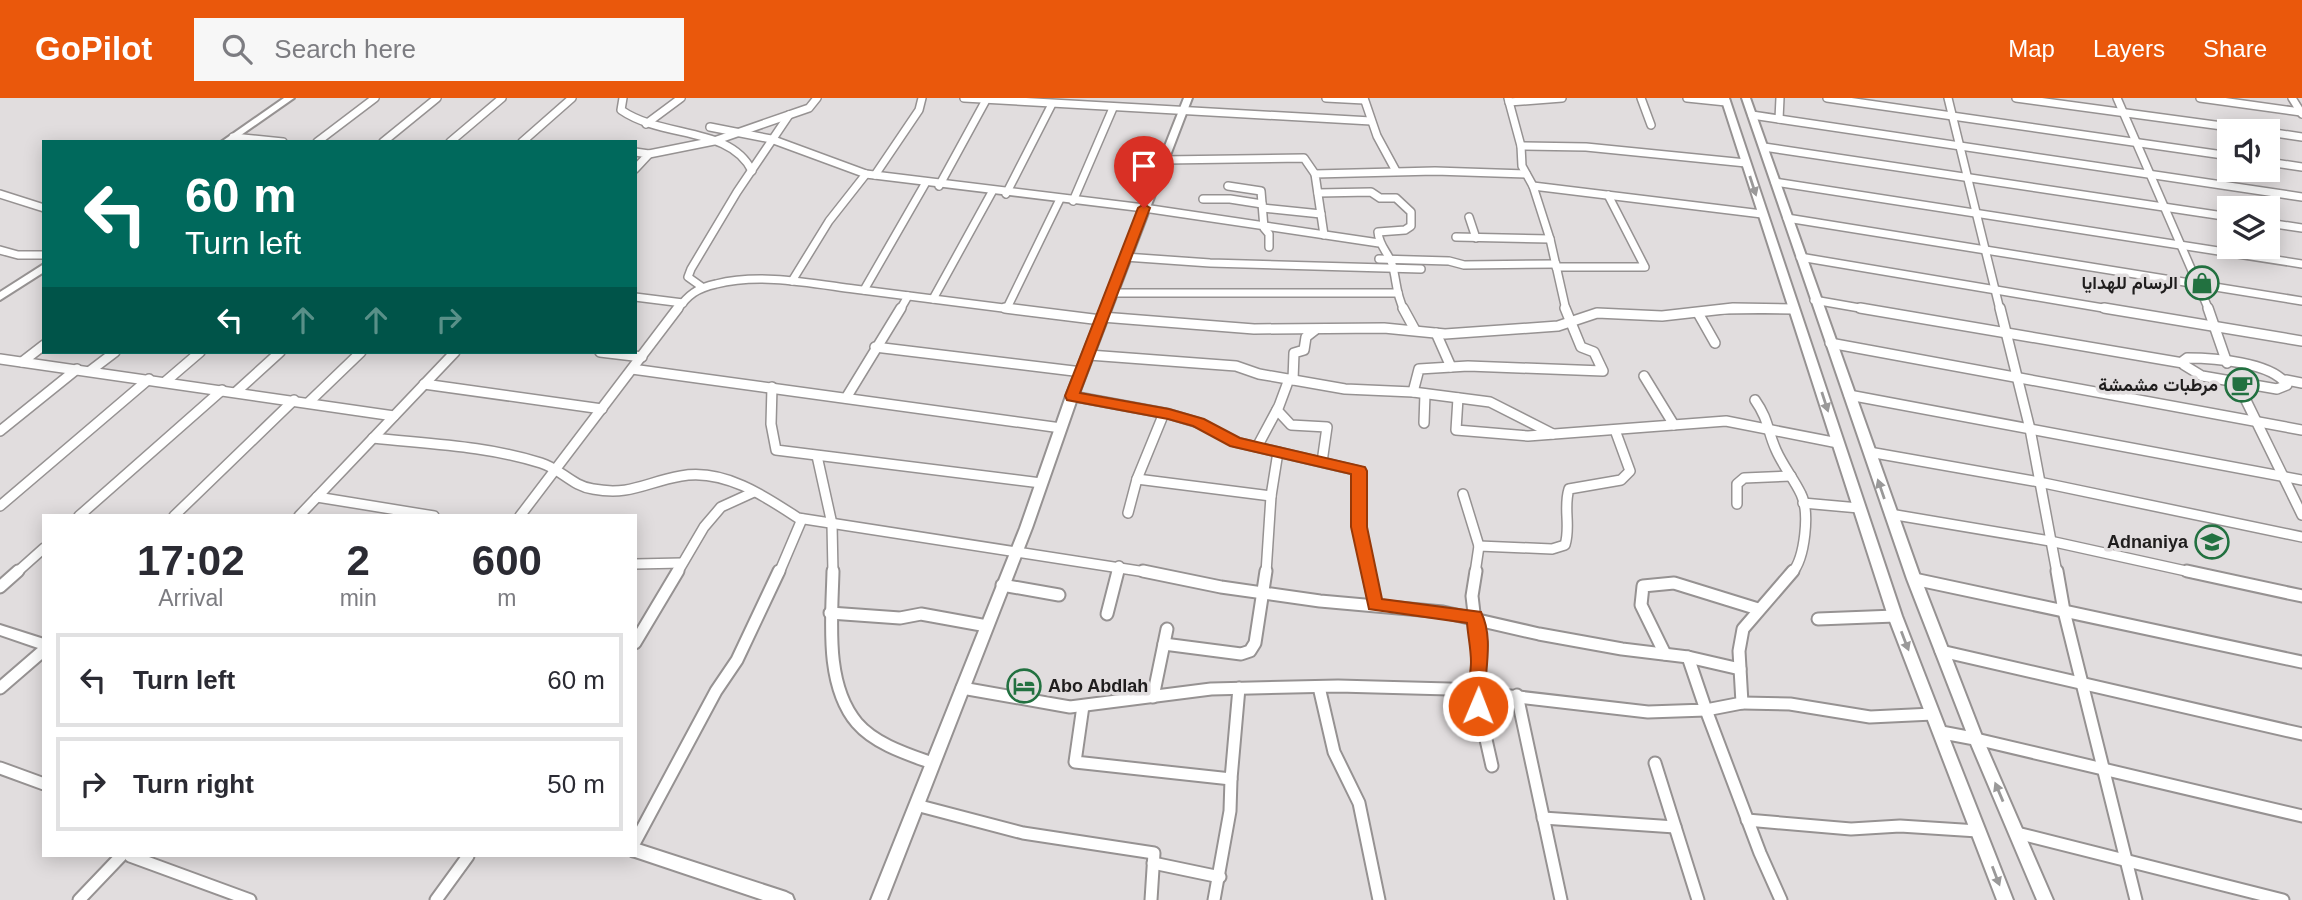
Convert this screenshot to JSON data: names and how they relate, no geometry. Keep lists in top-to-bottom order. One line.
{"places":{"shop":["الرسام للهدايا"],"cafe":["مرطبات مشمشة"],"school or university":["Adnaniya"],"hotel":["Abo Abdlah"]},"page":{"header":"GoPilot","search":"Search here","nav":["Map","Layers","Share"],"turn":["60 m","Turn left"],"eta":["17:02","Arrival","2","min","600","m"],"list":[{"name":"Turn left","value":"60 m"},{"name":"Turn right","value":"50 m"}]}}
